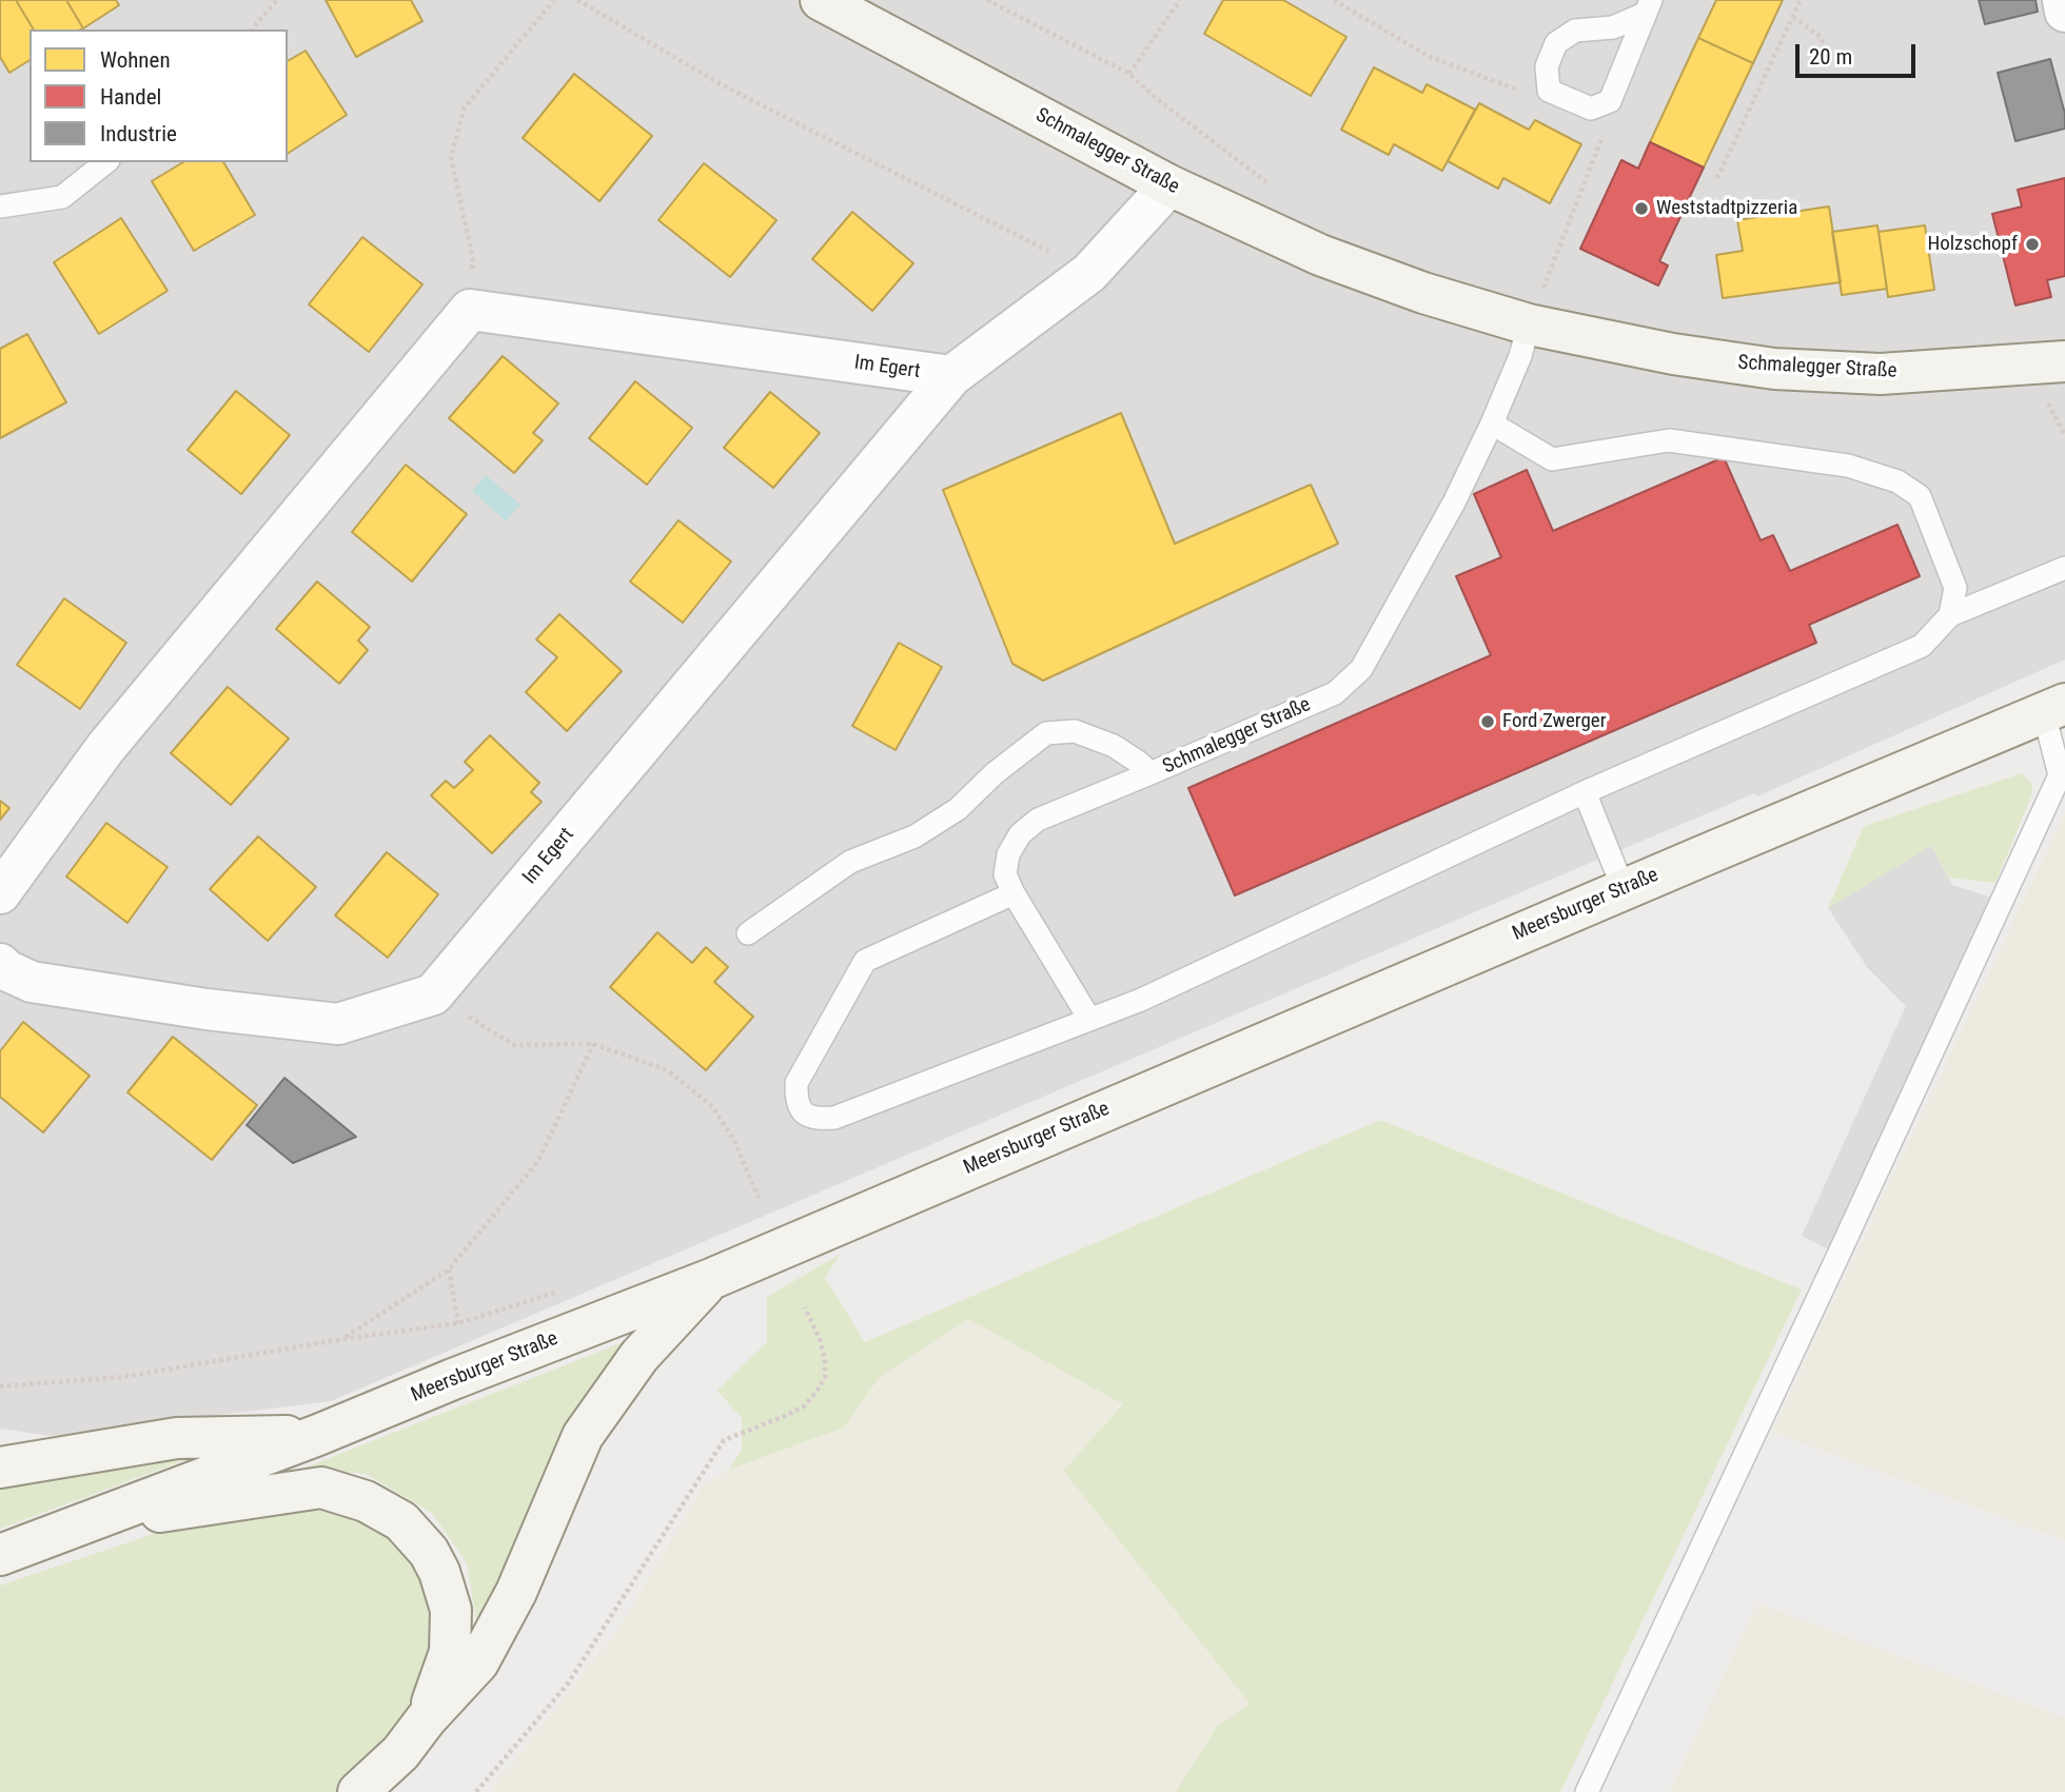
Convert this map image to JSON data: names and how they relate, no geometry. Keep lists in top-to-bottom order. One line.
{"streets":{"street":["Schmalegger Straße","Im Egert","Meersburger Straße"]},"crossings":[["Schmalegger Straße","Im Egert"]],"places":["Weststadtpizzeria","Holzschopf","Ford Zwerger"],"legend":["Wohnen","Handel","Industrie"],"scale_bar":"20 m"}
